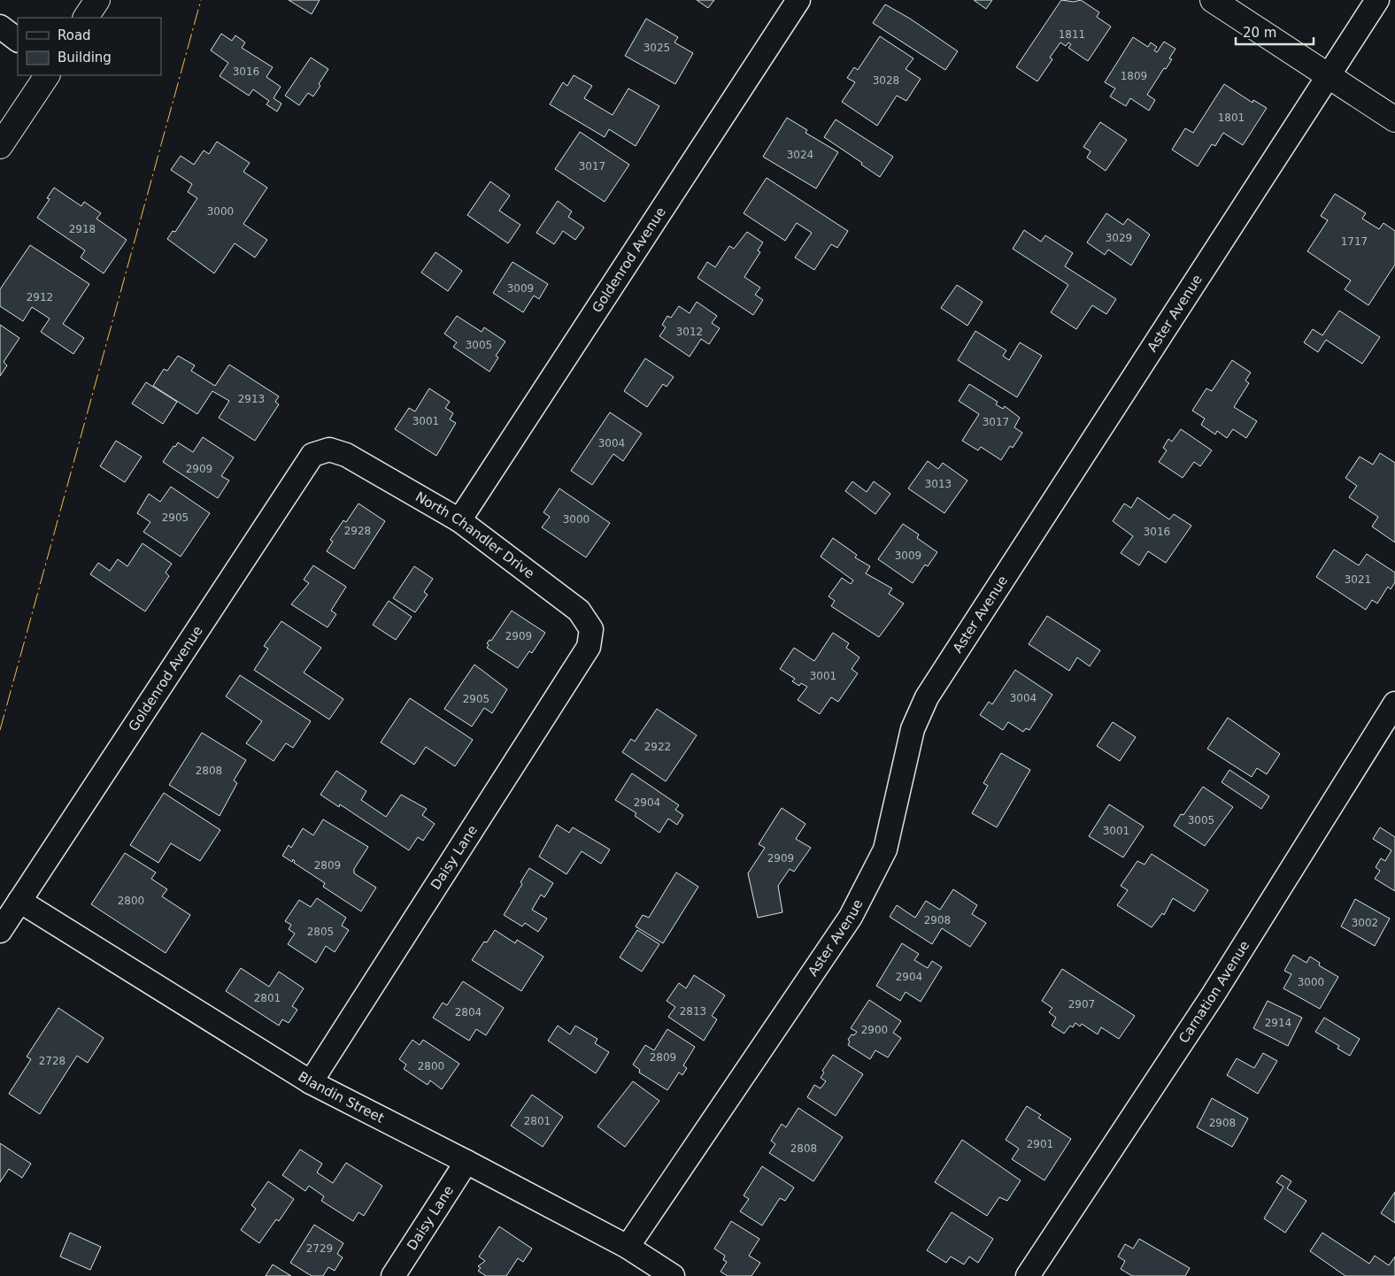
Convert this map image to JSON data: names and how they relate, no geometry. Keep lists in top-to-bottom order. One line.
{"streets":{"street":["Goldenrod Avenue","Aster Avenue","North Chandler Drive","Daisy Lane","Carnation Avenue","Blandin Street"]},"crossings":[["Goldenrod Avenue","North Chandler Drive"],["Goldenrod Avenue","Blandin Street"],["Aster Avenue","Blandin Street"],["North Chandler Drive","Daisy Lane"],["Daisy Lane","Blandin Street"]],"house_numbers":["1811","3025","3016","1809","3028","1801","3024","3017","3000","2918","3029","1717","3009","2912","3012","3005","2913","3001","3017","3004","2909","3013","2905","3000","2928","3016","3009","3021","2909","3001","3004","2905","2922","2808","2904","3005","3001","2909","2809","2800","2908","3002","2805","2904","3000","2801","2907","2813","2804","2914","2900","2809","2728","2800","2801","2908","2901","2808","2729"],"legend":["Road","Building"],"scale_bar":"20 m"}
